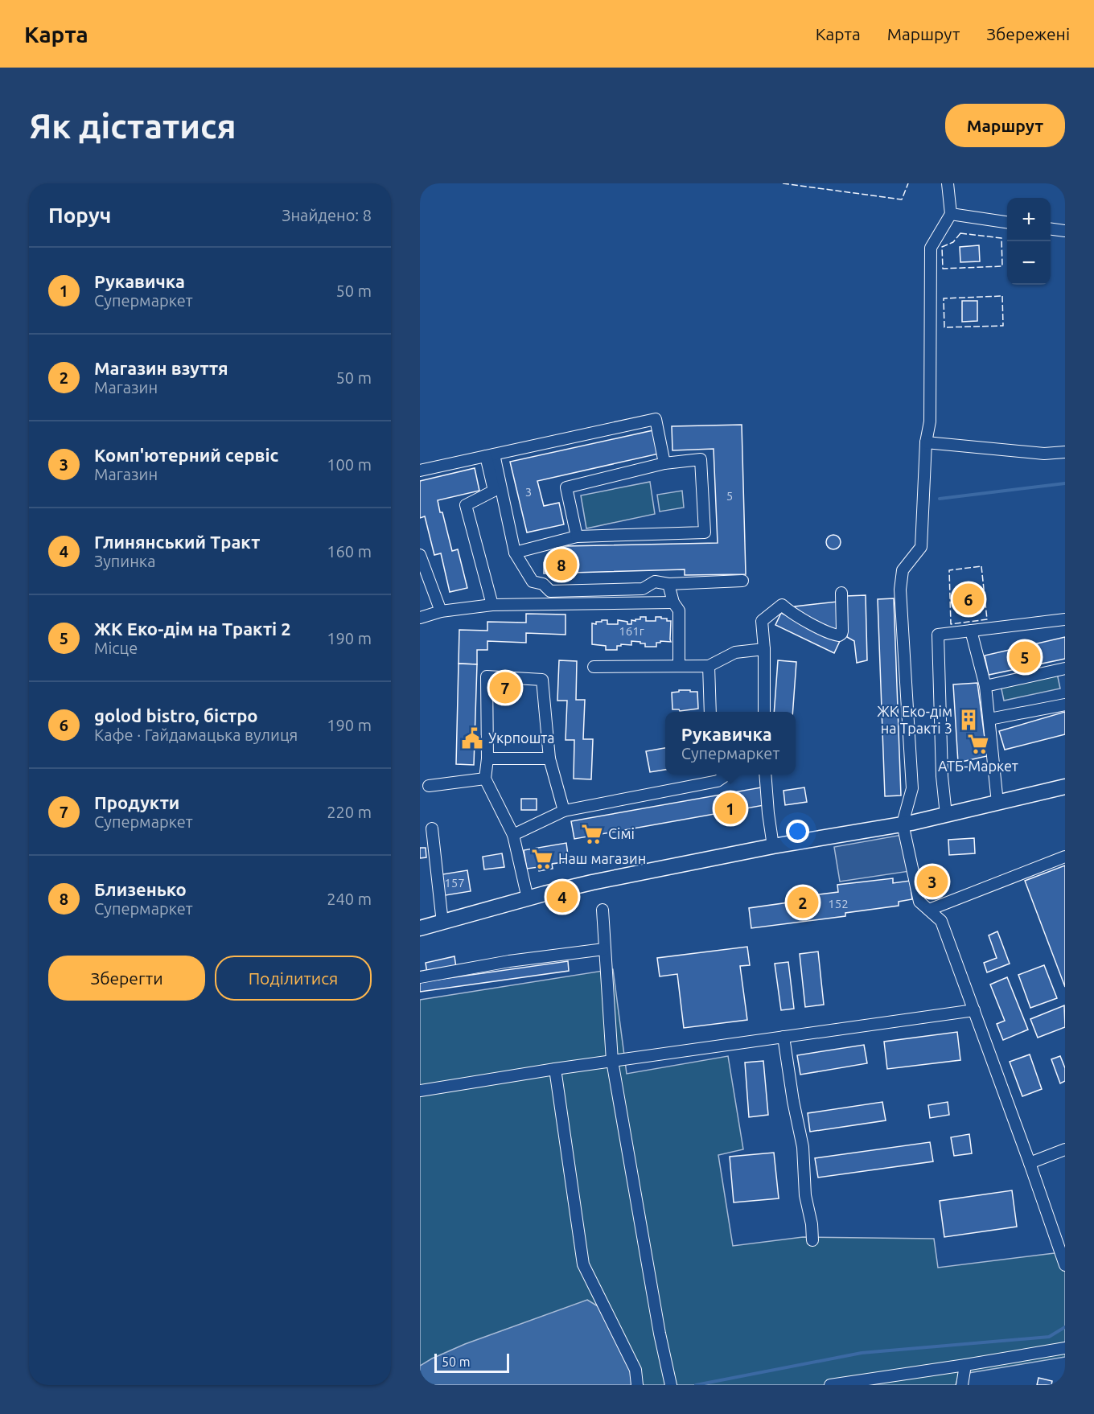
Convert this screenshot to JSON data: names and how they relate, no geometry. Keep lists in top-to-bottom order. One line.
{"places":{"building":["ЖК Еко-дім на Тракті 3"],"public building":["Укрпошта"],"supermarket":["АТБ-Маркет","Сімі","Наш магазин"]},"house_numbers":["3","5","161г","157","152"],"scale_bar":"50 m","page":{"header":"Карта","nav":["Карта","Маршрут","Збережені"],"buttons":["Маршрут",["Зберегти","Поділитися"]],"title":"Як дістатися","heading":["Поруч","Знайдено: 8"],"map_buttons":["+","−"],"list":[{"mark":"1","name":"Рукавичка","note":"Супермаркет","value":"50 m"},{"mark":"2","name":"Магазин взуття","note":"Магазин","value":"50 m"},{"mark":"3","name":"Комп'ютерний сервіс","note":"Магазин","value":"100 m"},{"mark":"4","name":"Глинянський Тракт","note":"Зупинка","value":"160 m"},{"mark":"5","name":"ЖК Еко-дім на Тракті 2","note":"Місце","value":"190 m"},{"mark":"6","name":"golod bistro, бістро","note":"Кафе · Гайдамацька вулиця","value":"190 m"},{"mark":"7","name":"Продукти","note":"Супермаркет","value":"220 m"},{"mark":"8","name":"Близенько","note":"Супермаркет","value":"240 m"}],"pins":["8","6","5","7","1","3","4","2"],"popup":["Рукавичка","Супермаркет"],"scale":"50 m"}}
